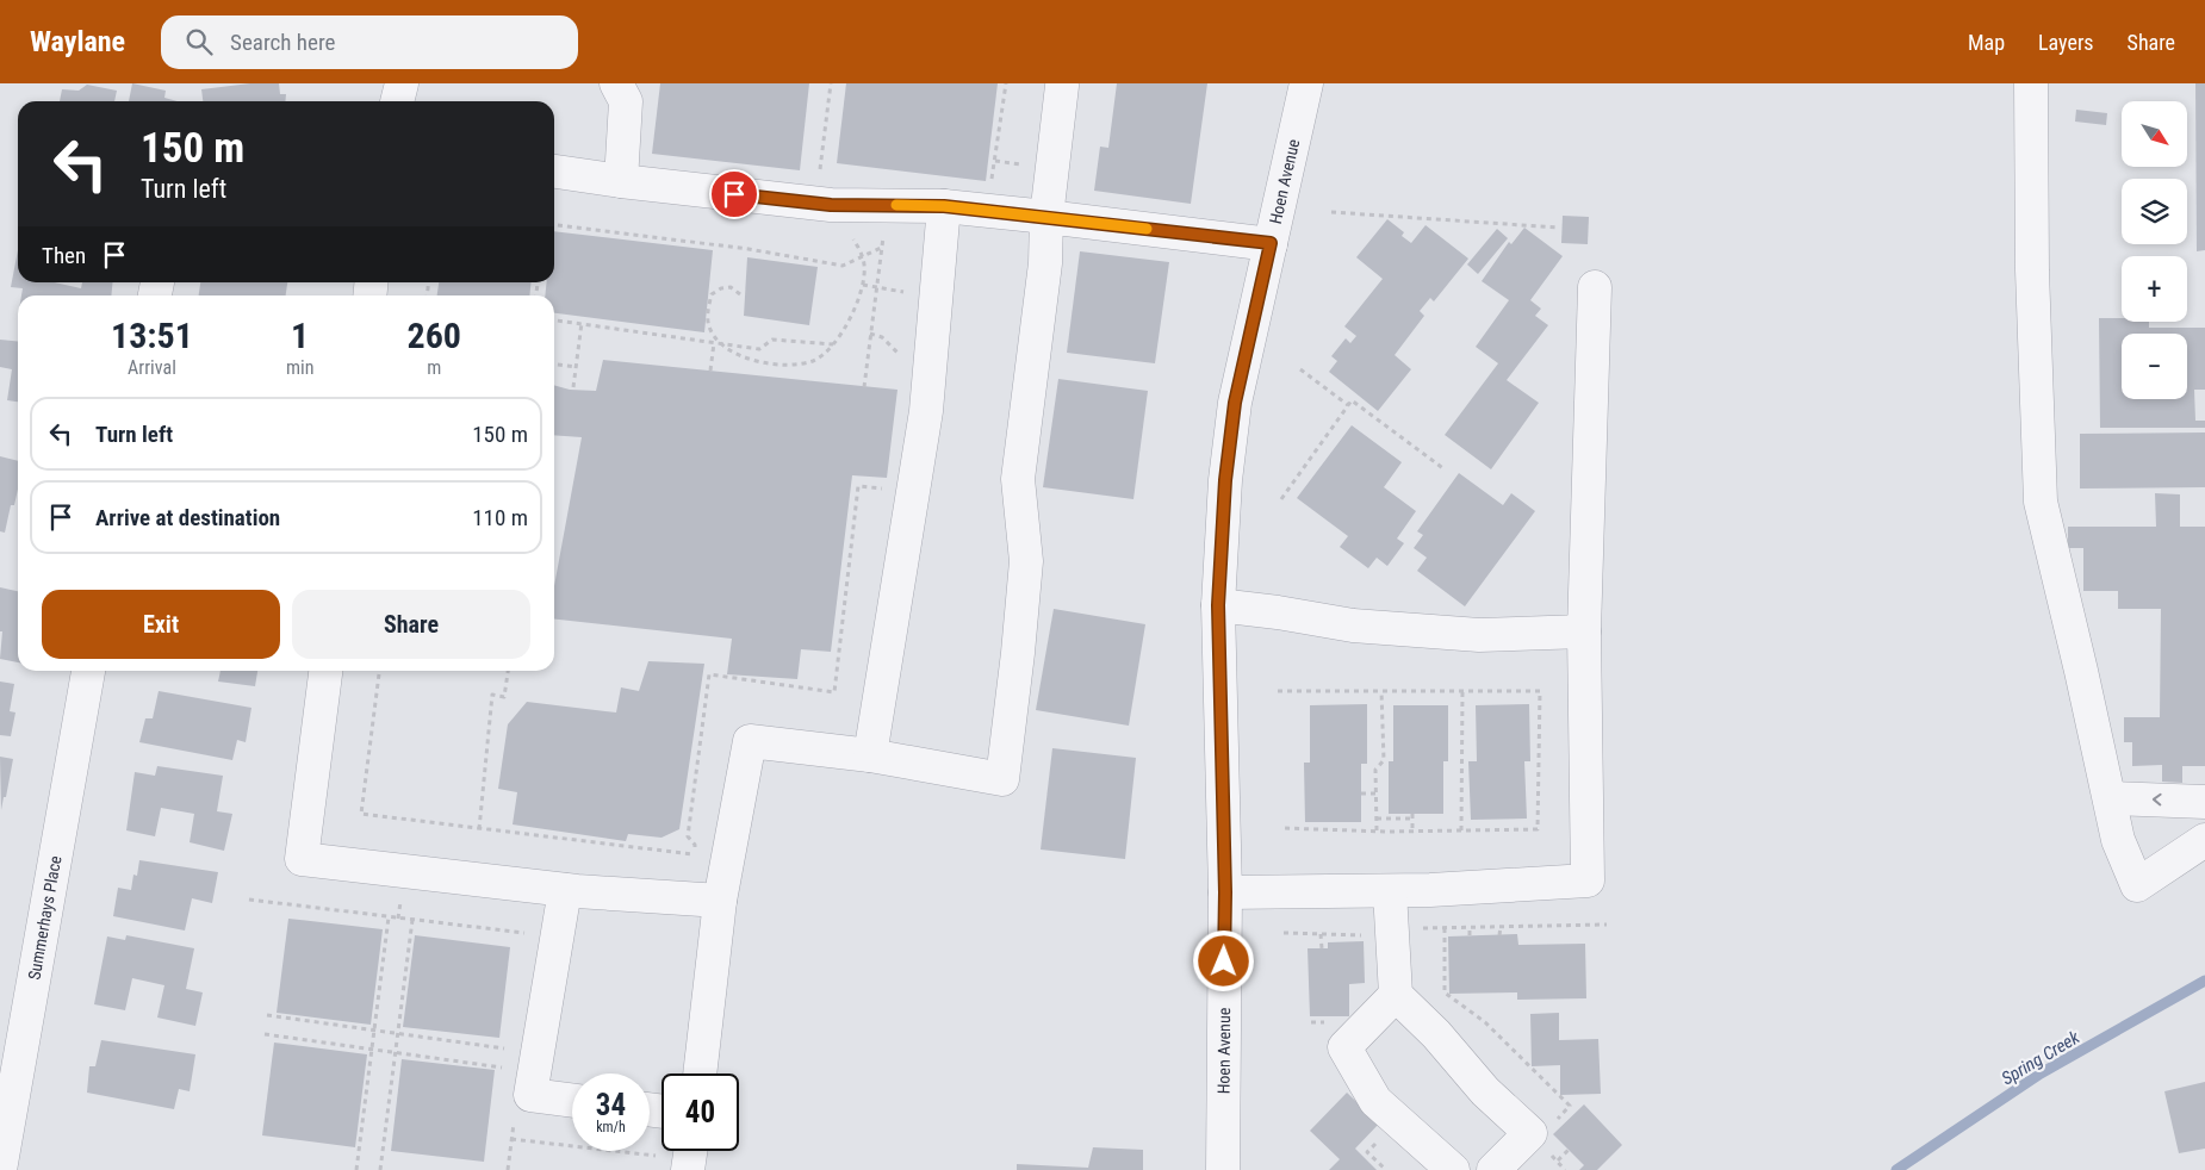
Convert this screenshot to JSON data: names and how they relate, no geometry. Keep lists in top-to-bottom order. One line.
{"streets":{"street":["Hoen Avenue","Summerhays Place"]},"water":["Spring Creek"],"north":"bottom right","page":{"header":"Waylane","search":"Search here","nav":["Map","Layers","Share"],"map_buttons":["+","−"],"turn":["150 m","Turn left"],"then":"Then","eta":["13:51","Arrival","1","min","260","m"],"list":[{"name":"Turn left","value":"150 m"},{"name":"Arrive at destination","value":"110 m"}],"buttons":["Exit","Share"],"speed":"34 km/h","limit":"40"}}
